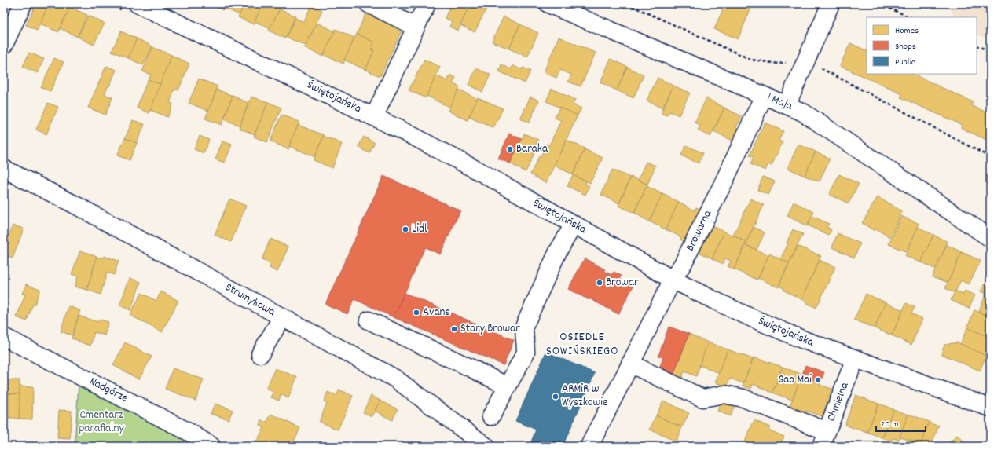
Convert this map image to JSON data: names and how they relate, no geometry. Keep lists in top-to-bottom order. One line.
{"streets":{"street":["Świętojańska","1 Maja","Browarna","Strumykowa","Nadgórze","Chmielna"]},"crossings":[["Świętojańska","Browarna"],["Świętojańska","Chmielna"],["1 Maja","Browarna"]],"districts":["OSIEDLE SOWIŃSKIEGO"],"parks":["Cmentarz parafialny"],"places":["Baraka","Lidl","Browar","Avans","Stary Browar","Sao Mai","ARMiR w Wyszkowie"],"legend":["Homes","Shops","Public"],"scale_bar":"20 m"}
